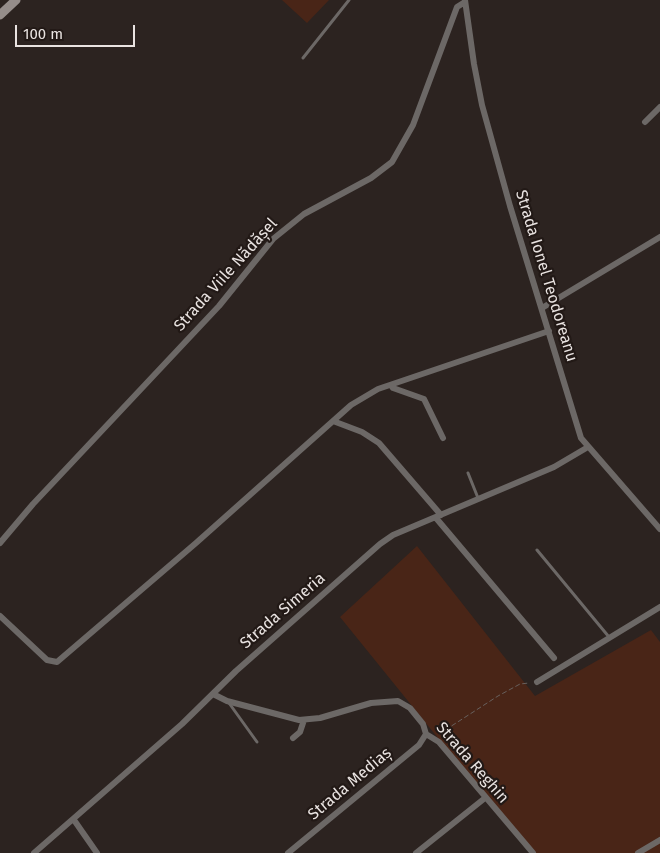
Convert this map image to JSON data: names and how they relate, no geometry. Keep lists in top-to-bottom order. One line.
{"streets":{"street":["Strada Viile Nădășel","Strada Ionel Teodoreanu","Strada Simeria","Strada Reghin","Strada Mediaș"]},"crossings":[["Strada Viile Nădășel","Strada Ionel Teodoreanu"],["Strada Ionel Teodoreanu","Strada Simeria"],["Strada Simeria","Strada Reghin"],["Strada Reghin","Strada Mediaș"]],"scale_bar":"100 m"}
